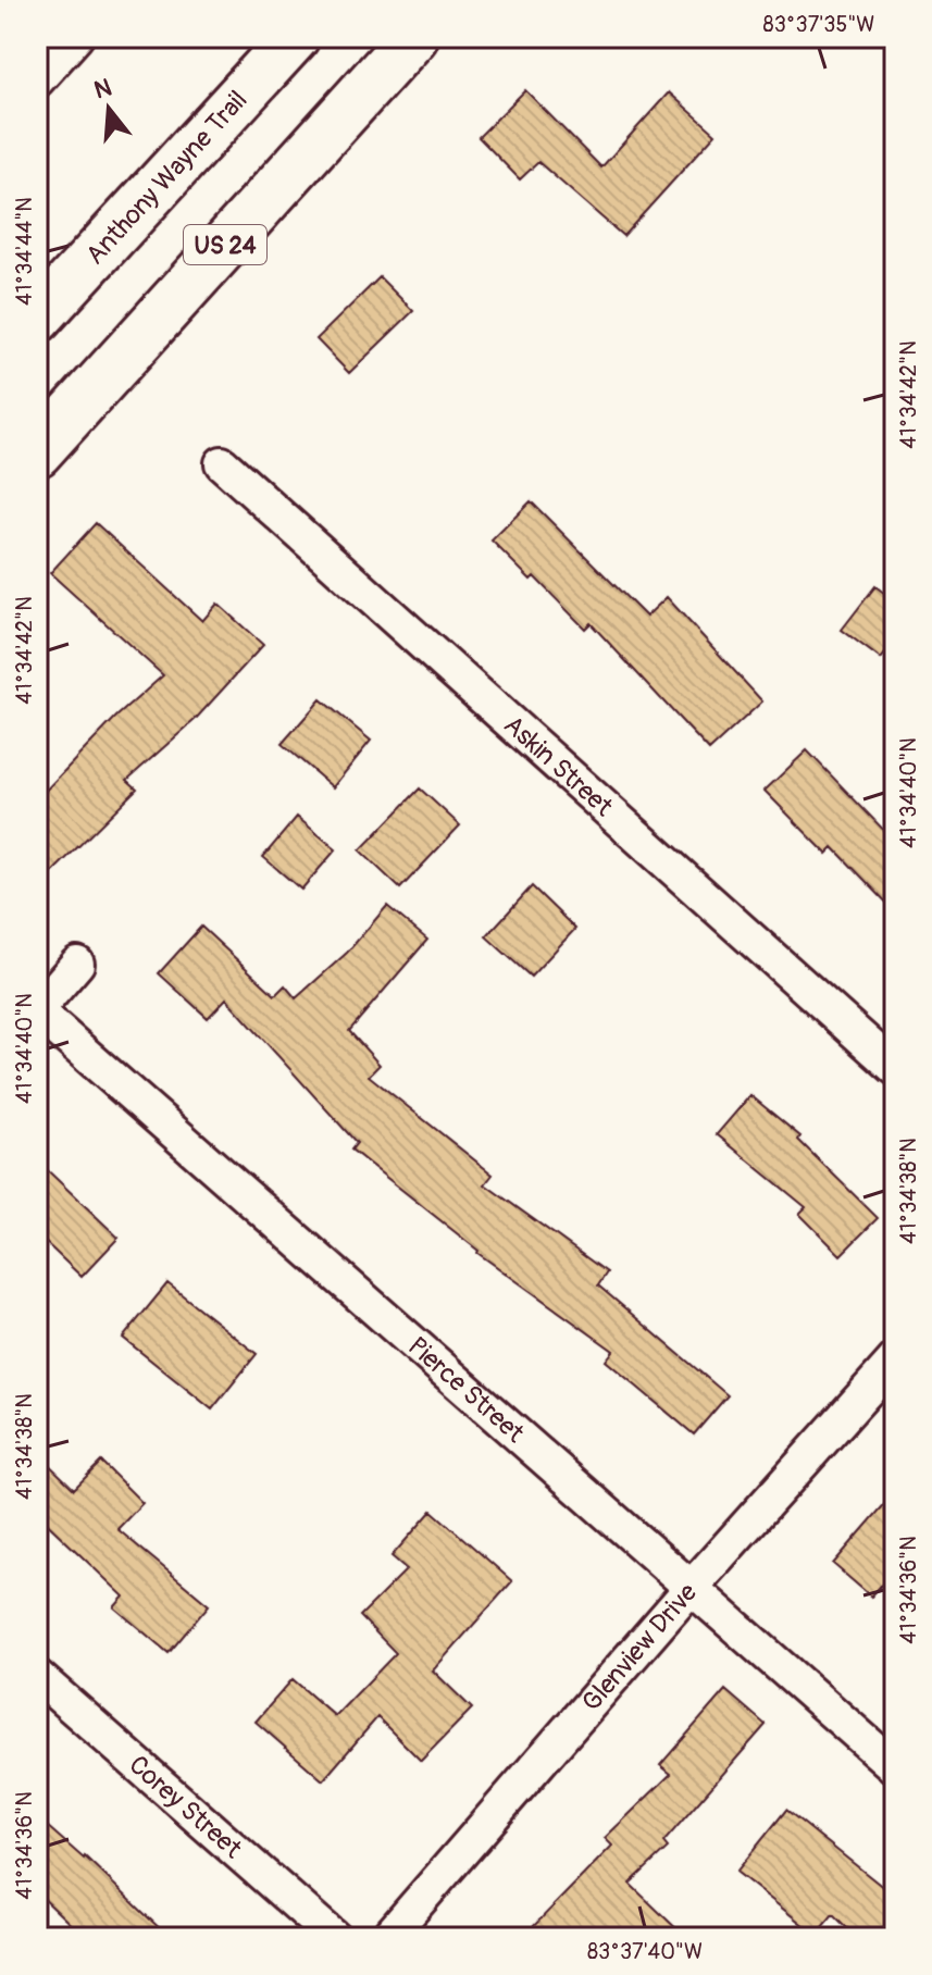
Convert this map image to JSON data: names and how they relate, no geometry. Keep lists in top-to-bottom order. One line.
{"streets":{"highway":["Anthony Wayne Trail","US 24"],"street":["Askin Street","Pierce Street","Glenview Drive","Corey Street"]},"crossings":[["Pierce Street","Glenview Drive"]],"north":"top","coordinates":["83°37'35\"W","41°34'44\"N","41°34'42\"N","41°34'40\"N","41°34'38\"N","41°34'36\"N","83°37'40\"W"]}
